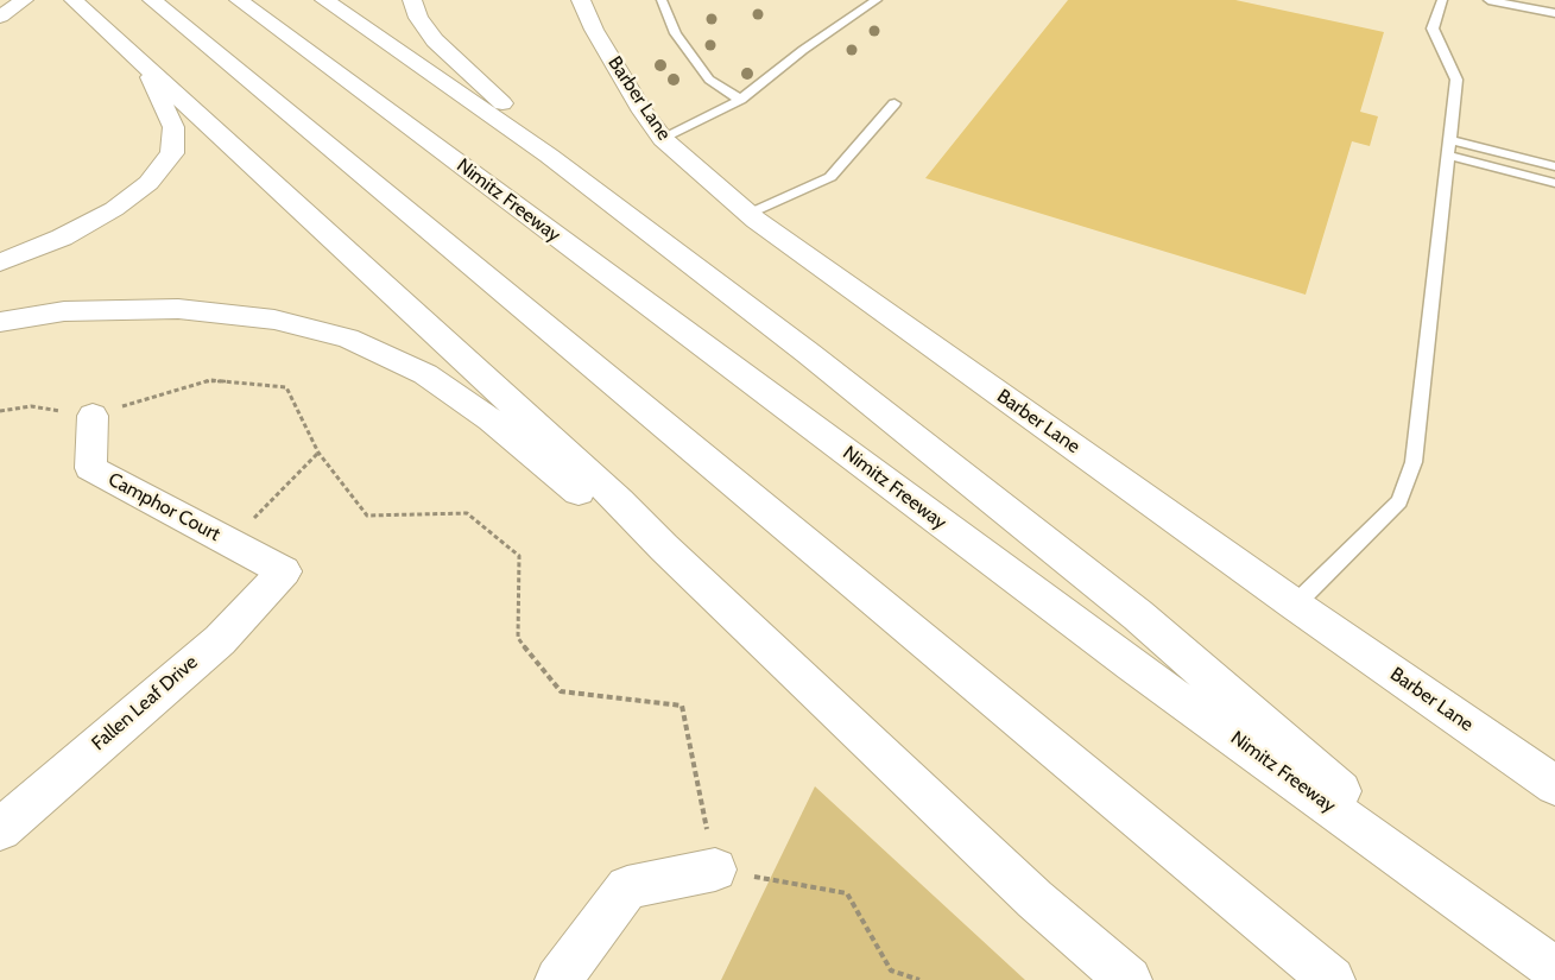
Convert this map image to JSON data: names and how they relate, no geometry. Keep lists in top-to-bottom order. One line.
{"streets":{"main road":["Barber Lane","Nimitz Freeway","Camphor Court","Fallen Leaf Drive"]},"crossings":[["Camphor Court","Fallen Leaf Drive"]]}
